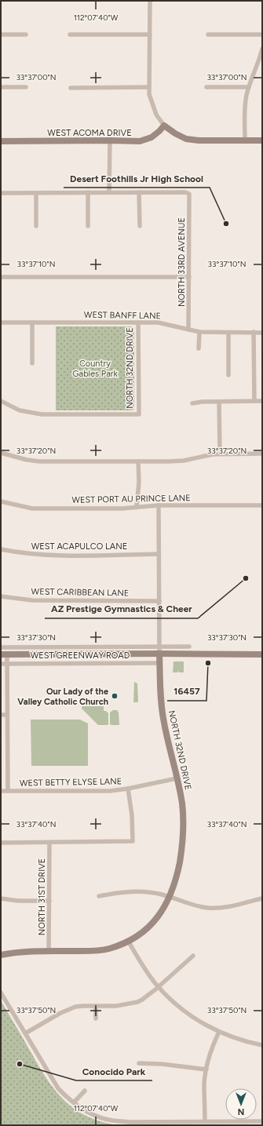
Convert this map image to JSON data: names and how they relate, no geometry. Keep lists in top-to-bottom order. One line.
{"streets":{"street":["WEST ACOMA DRIVE","NORTH 33RD AVENUE","WEST BANFF LANE","NORTH 32ND DRIVE","WEST PORT AU PRINCE LANE","WEST ACAPULCO LANE","WEST CARIBBEAN LANE","WEST GREENWAY ROAD","WEST BETTY ELYSE LANE","NORTH 31ST DRIVE"]},"crossings":[["NORTH 33RD AVENUE","WEST BANFF LANE"],["WEST BANFF LANE","NORTH 32ND DRIVE"],["NORTH 32ND DRIVE","WEST PORT AU PRINCE LANE"],["NORTH 32ND DRIVE","WEST ACAPULCO LANE"],["NORTH 32ND DRIVE","WEST CARIBBEAN LANE"],["NORTH 32ND DRIVE","WEST GREENWAY ROAD"],["NORTH 32ND DRIVE","WEST BETTY ELYSE LANE"],["NORTH 32ND DRIVE","NORTH 31ST DRIVE"]],"parks":["Country Gables Park"],"places":["Desert Foothills Jr High School","AZ Prestige Gymnastics & Cheer","16457","Our Lady of the Valley Catholic Church","Conocido Park"],"north":"bottom","coordinates":["112°07'40\"W","33°37'00\"N","33°37'10\"N","33°37'20\"N","33°37'30\"N","33°37'40\"N","33°37'50\"N"]}
